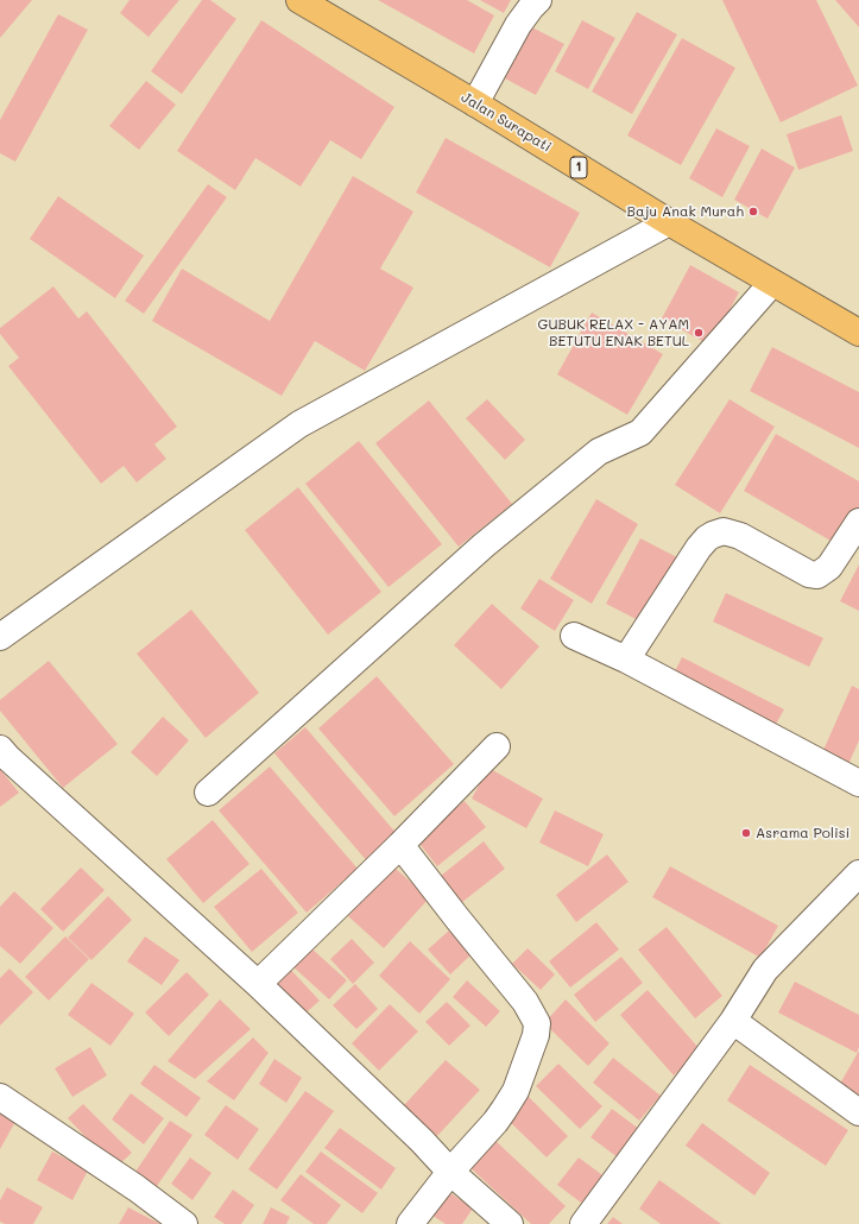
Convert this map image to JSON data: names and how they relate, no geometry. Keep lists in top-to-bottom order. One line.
{"streets":{"highway":["Jalan Surapati","1"]},"places":["Baju Anak Murah","GUBUK RELAX - AYAM BETUTU ENAK BETUL","Asrama Polisi"]}
